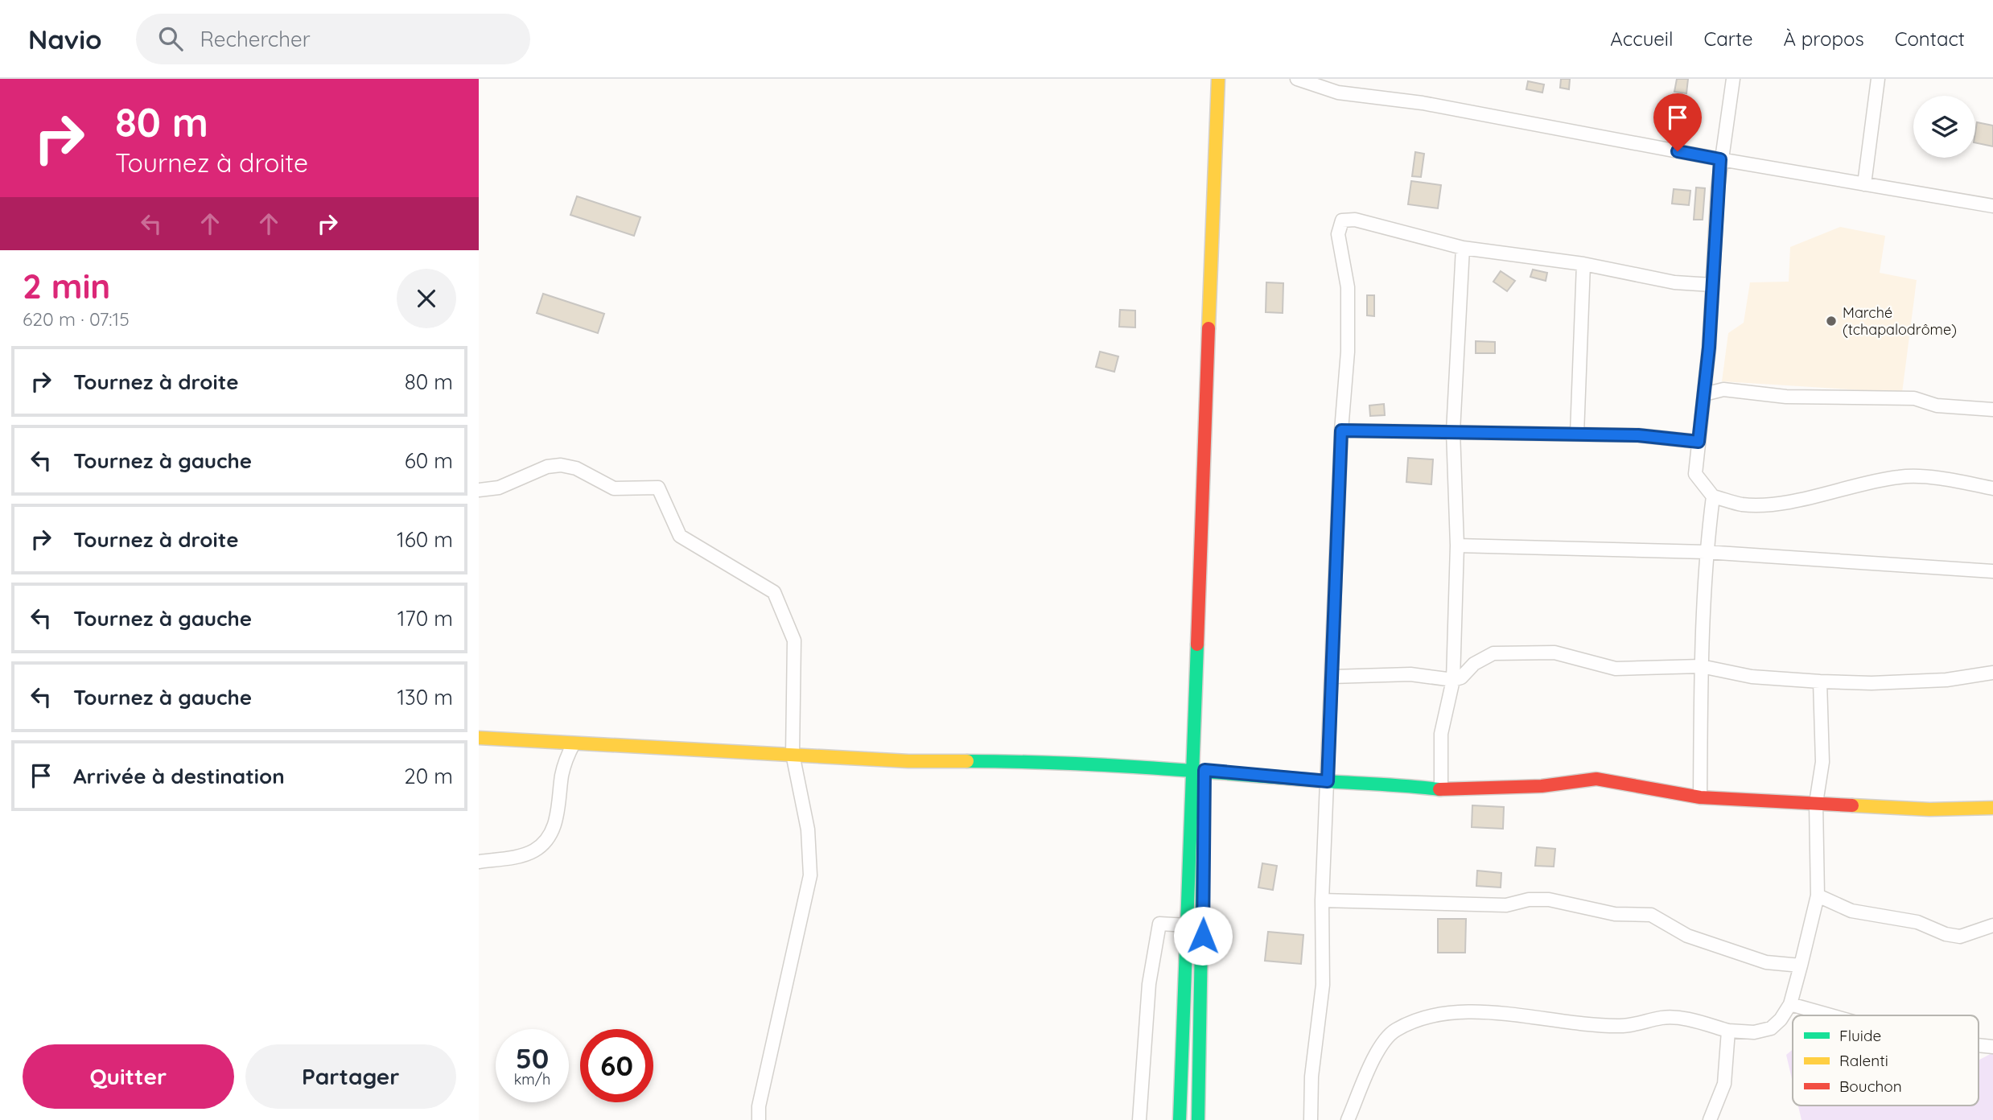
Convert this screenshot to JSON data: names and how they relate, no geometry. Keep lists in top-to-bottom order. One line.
{"places":["Marché (tchapalodrôme)"],"legend":["Fluide","Ralenti","Bouchon"],"page":{"header":"Navio","search":"Rechercher","nav":["Accueil","Carte","À propos","Contact"],"turn":["80 m","Tournez à droite"],"heading":["2 min","620 m · 07:15"],"list":[{"name":"Tournez à droite","value":"80 m"},{"name":"Tournez à gauche","value":"60 m"},{"name":"Tournez à droite","value":"160 m"},{"name":"Tournez à gauche","value":"170 m"},{"name":"Tournez à gauche","value":"130 m"},{"name":"Arrivée à destination","value":"20 m"}],"speed":"50 km/h","limit":"60","buttons":["Quitter","Partager"]}}
